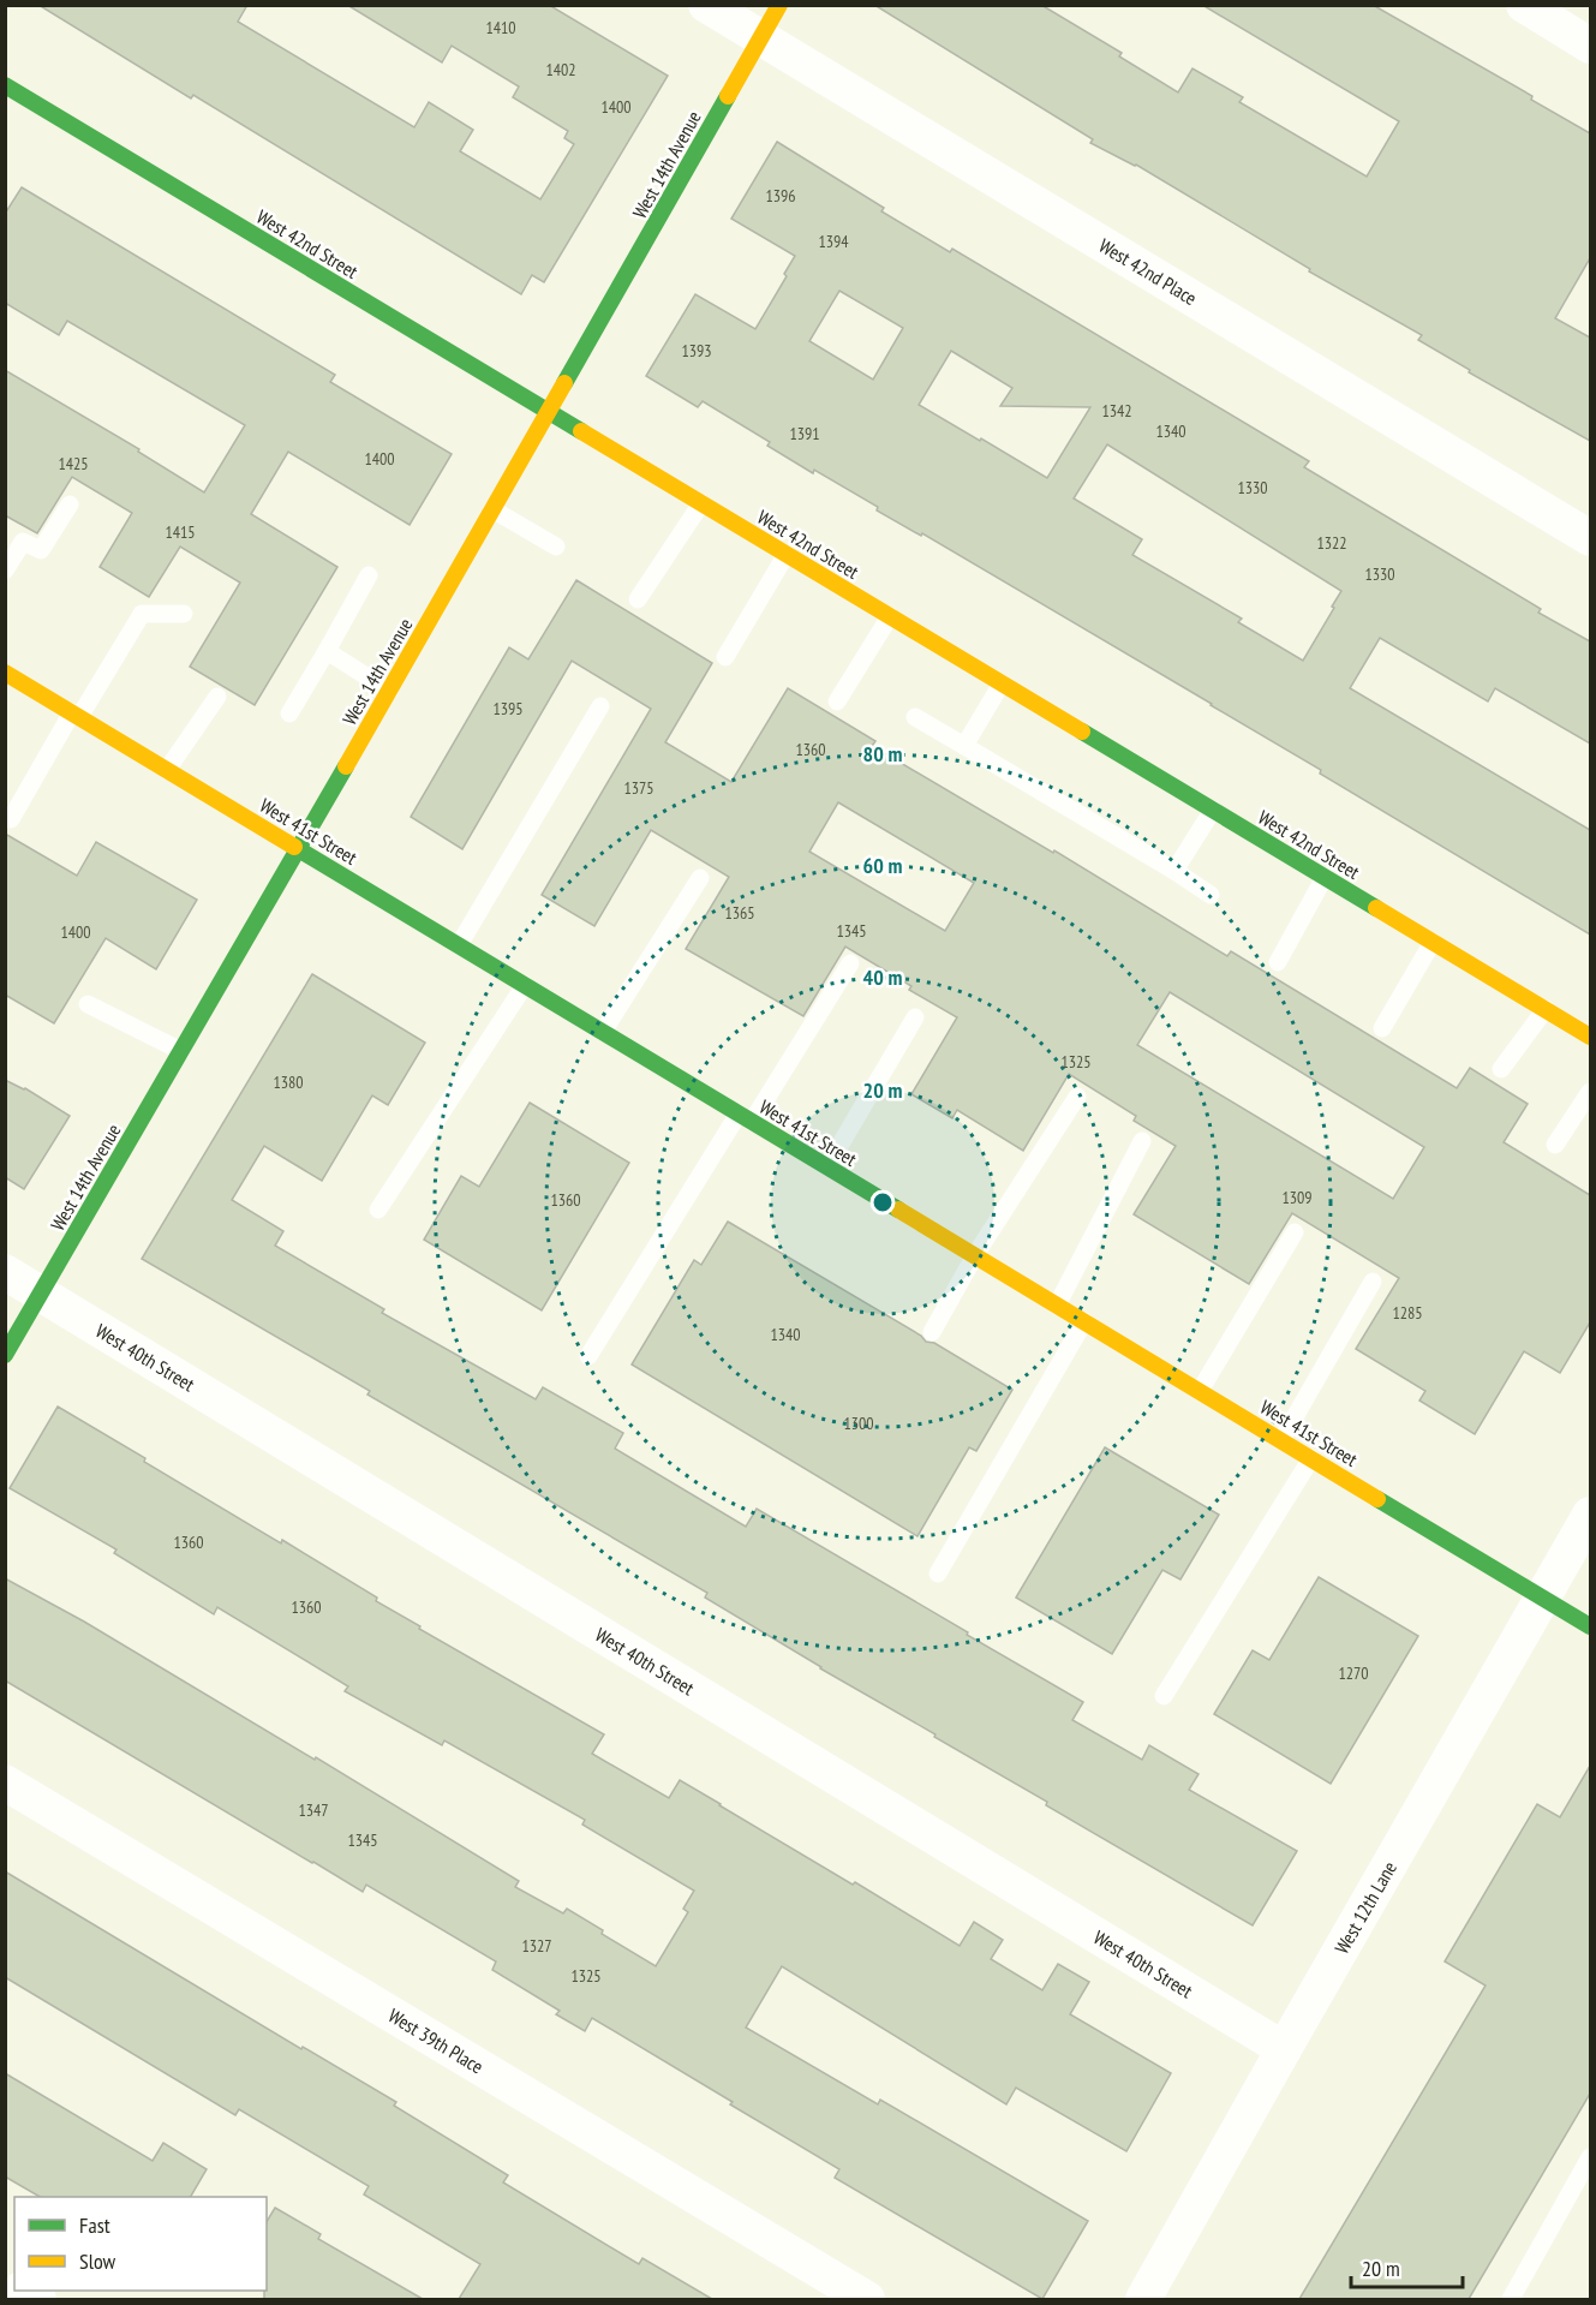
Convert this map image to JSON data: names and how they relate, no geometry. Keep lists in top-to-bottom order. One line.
{"streets":{"street":["West 14th Avenue","West 42nd Street","West 42nd Place","West 41st Street","West 40th Street","West 12th Lane","West 39th Place"]},"crossings":[["West 14th Avenue","West 42nd Street"],["West 14th Avenue","West 42nd Place"],["West 14th Avenue","West 41st Street"],["West 14th Avenue","West 40th Street"],["West 41st Street","West 12th Lane"],["West 40th Street","West 12th Lane"]],"house_numbers":["1410","1402","1400","1396","1394","1393","1342","1340","1391","1400","1425","1330","1415","1322","1330","1395","1360","1375","1365","1345","1400","1325","1380","1309","1360","1285","1340","1300","1360","1360","1270","1347","1345","1327","1325"],"legend":["Fast","Slow"],"scale_bar":"20 m","rings":["80 m","60 m","40 m","20 m"]}
